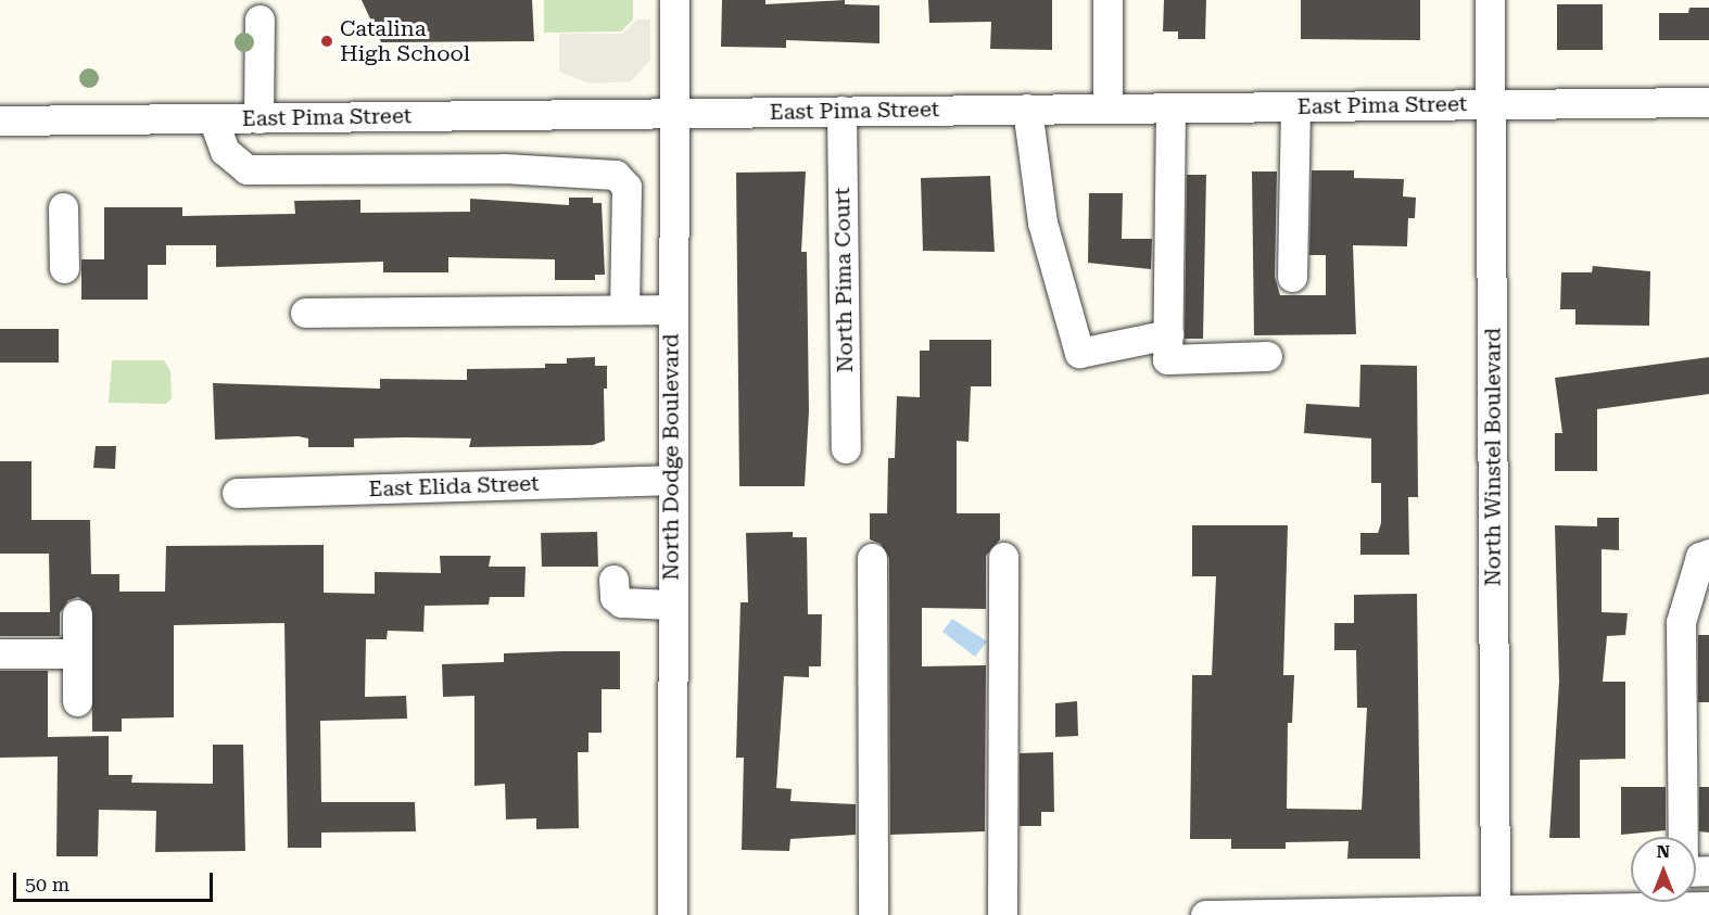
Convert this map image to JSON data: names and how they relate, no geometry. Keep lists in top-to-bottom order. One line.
{"streets":{"street":["East Pima Street","North Pima Court","North Dodge Boulevard","North Winstel Boulevard","East Elida Street"]},"crossings":[["East Pima Street","North Pima Court"],["East Pima Street","North Dodge Boulevard"],["East Pima Street","North Winstel Boulevard"],["North Dodge Boulevard","East Elida Street"]],"places":["Catalina High School"],"scale_bar":"50 m","north":"top"}
